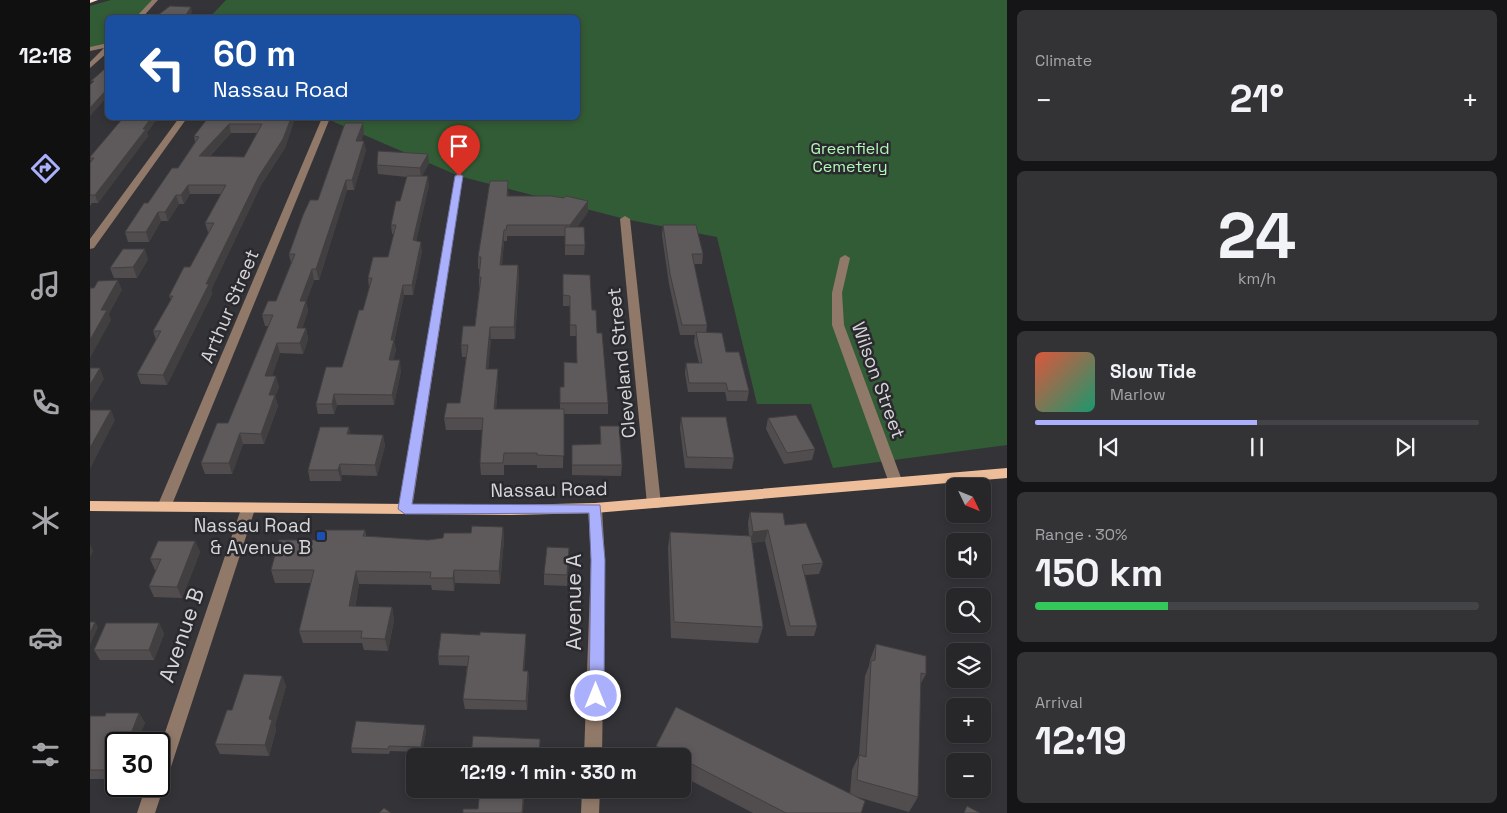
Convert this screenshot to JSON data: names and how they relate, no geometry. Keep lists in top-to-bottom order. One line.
{"streets":{"main road":["Nassau Road"],"street":["Arthur Street","Cleveland Street","Wilson Street","Avenue A","Avenue B"]},"crossings":[["Arthur Street","Nassau Road"],["Cleveland Street","Nassau Road"],["Wilson Street","Nassau Road"],["Nassau Road","Avenue A"],["Nassau Road","Avenue B"]],"parks":["Greenfield Cemetery"],"places":{"transit":["Nassau Road & Avenue B"]},"north":"bottom right","page":{"tabs":"12:18","tile":["Climate",["24","km/h"],["Range · 30%","150 km"],["Arrival","12:19"]],"turn":["60 m","Nassau Road"],"heat":["−","21°","+"],"song":["Slow Tide","Marlow"],"map_buttons":["+","−"],"limit":"30","trip":"12:19 · 1 min · 330 m"}}
